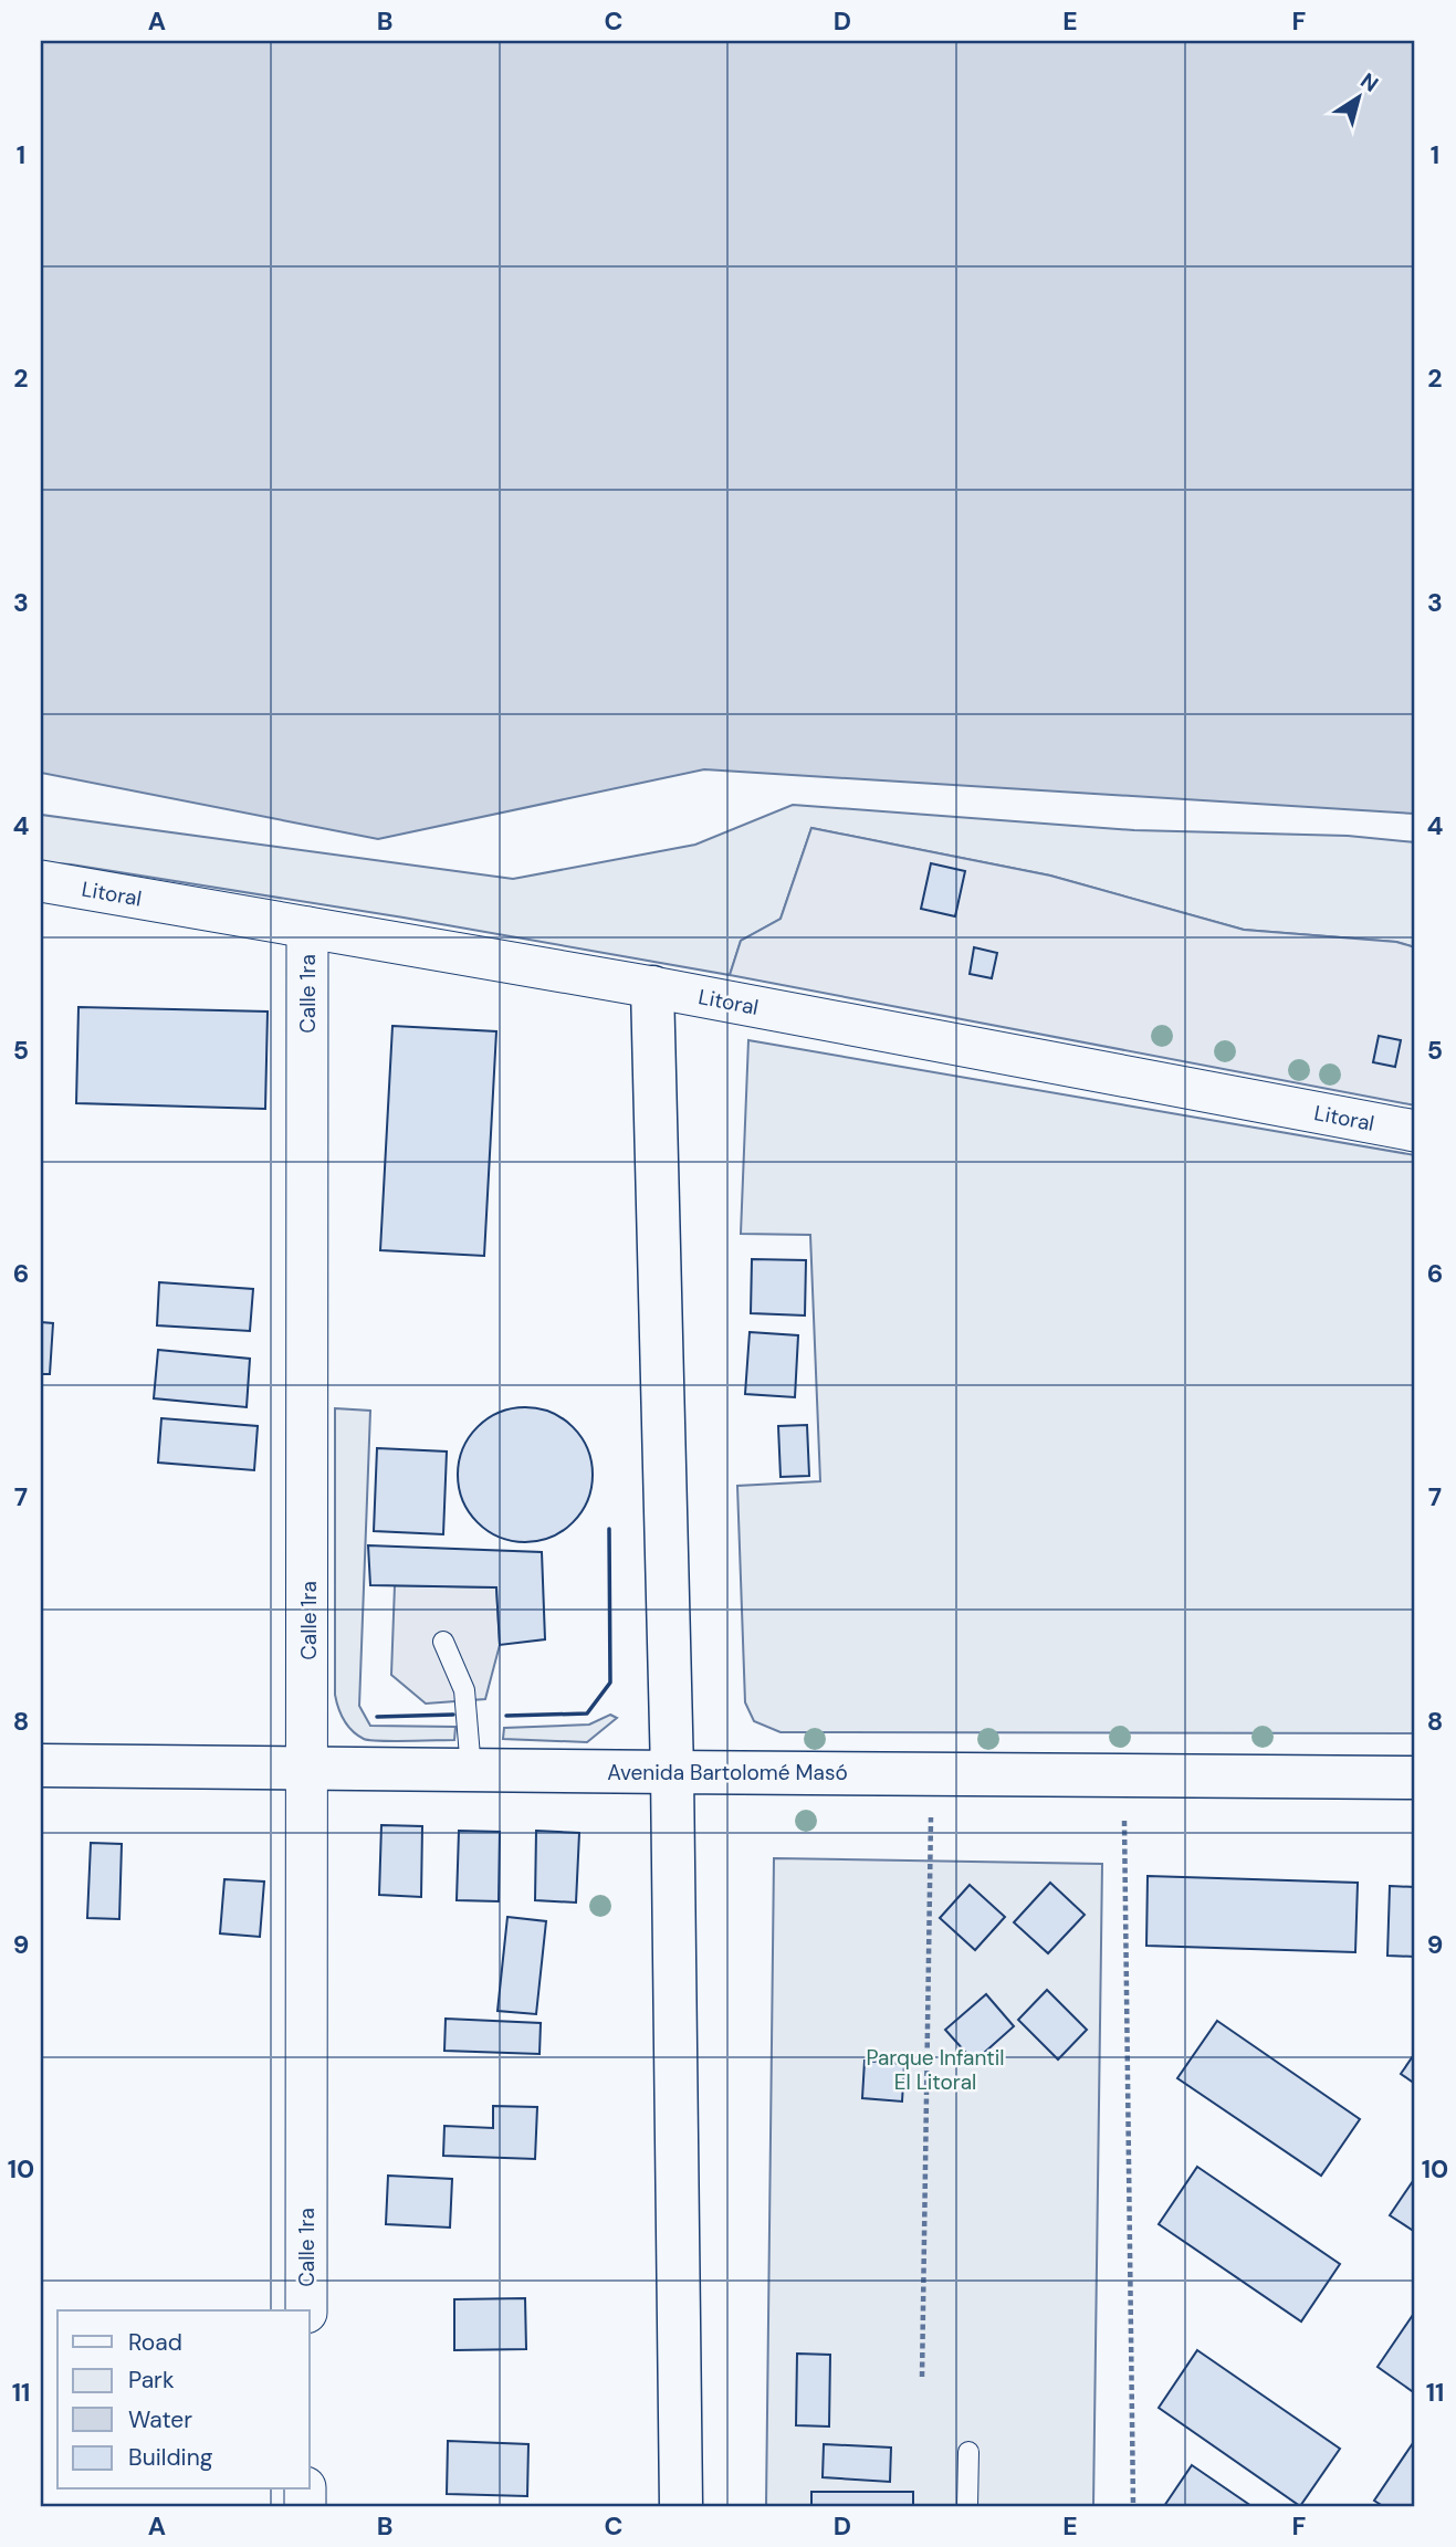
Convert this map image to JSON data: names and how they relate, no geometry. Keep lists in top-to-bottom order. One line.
{"streets":{"main road":["Avenida Bartolomé Masó"],"street":["Litoral","Calle 1ra"]},"crossings":[["Litoral","Calle 1ra"],["Calle 1ra","Avenida Bartolomé Masó"]],"parks":["Parque Infantil El Litoral"],"legend":["Road","Park","Water","Building"],"north":"top right","grid":{"columns":["A","B","C","D","E","F"],"rows":["1","2","3","4","5","6","7","8","9","10","11"]}}
